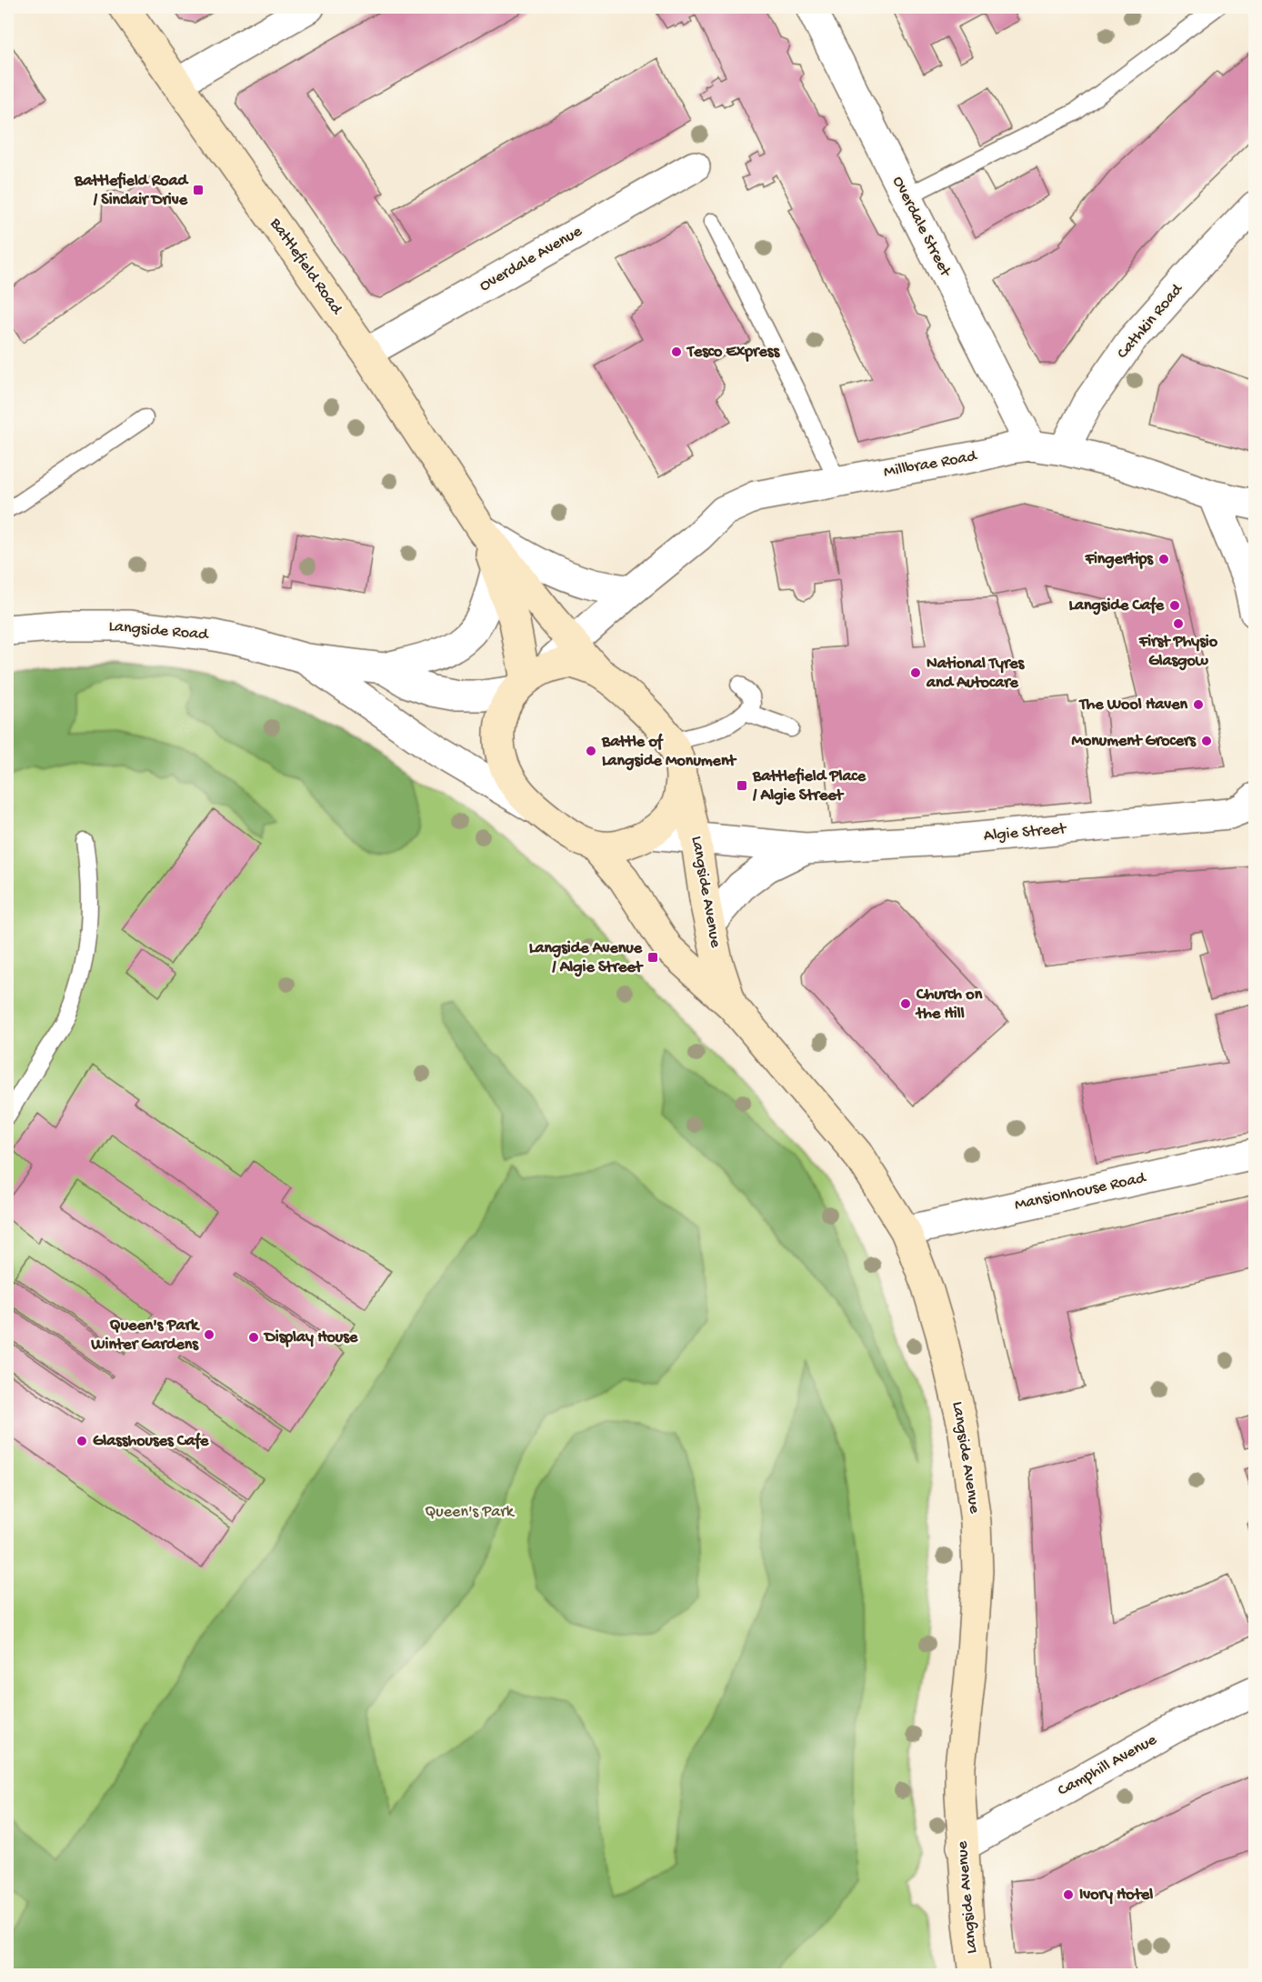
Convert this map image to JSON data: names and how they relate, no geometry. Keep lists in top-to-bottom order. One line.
{"streets":{"main road":["Battlefield Road","Langside Avenue"],"street":["Overdale Street","Overdale Avenue","Cathkin Road","Millbrae Road","Langside Road","Algie Street","Mansionhouse Road","Camphill Avenue"]},"crossings":[["Overdale Street","Millbrae Road"],["Overdale Avenue","Battlefield Road"],["Battlefield Road","Millbrae Road"],["Battlefield Road","Langside Road"],["Battlefield Road","Algie Street"],["Battlefield Road","Langside Avenue"],["Cathkin Road","Millbrae Road"],["Millbrae Road","Langside Road"],["Millbrae Road","Algie Street"],["Millbrae Road","Langside Avenue"],["Langside Road","Algie Street"],["Langside Road","Langside Avenue"],["Algie Street","Langside Avenue"],["Langside Avenue","Mansionhouse Road"],["Langside Avenue","Camphill Avenue"]],"parks":["Queen's Park"],"places":{"transit":["Battlefield Road / Sinclair Drive","Battlefield Place / Algie Street","Langside Avenue / Algie Street"],"other":["Tesco Express","Fingertips","Langside Cafe","First Physio Glasgow","National Tyres and Autocare","The Wool Haven","Monument Grocers","Battle of Langside Monument","Church on the Hill","Queen's Park Winter Gardens","Display House","Glasshouses Cafe","Ivory Hotel"]}}
